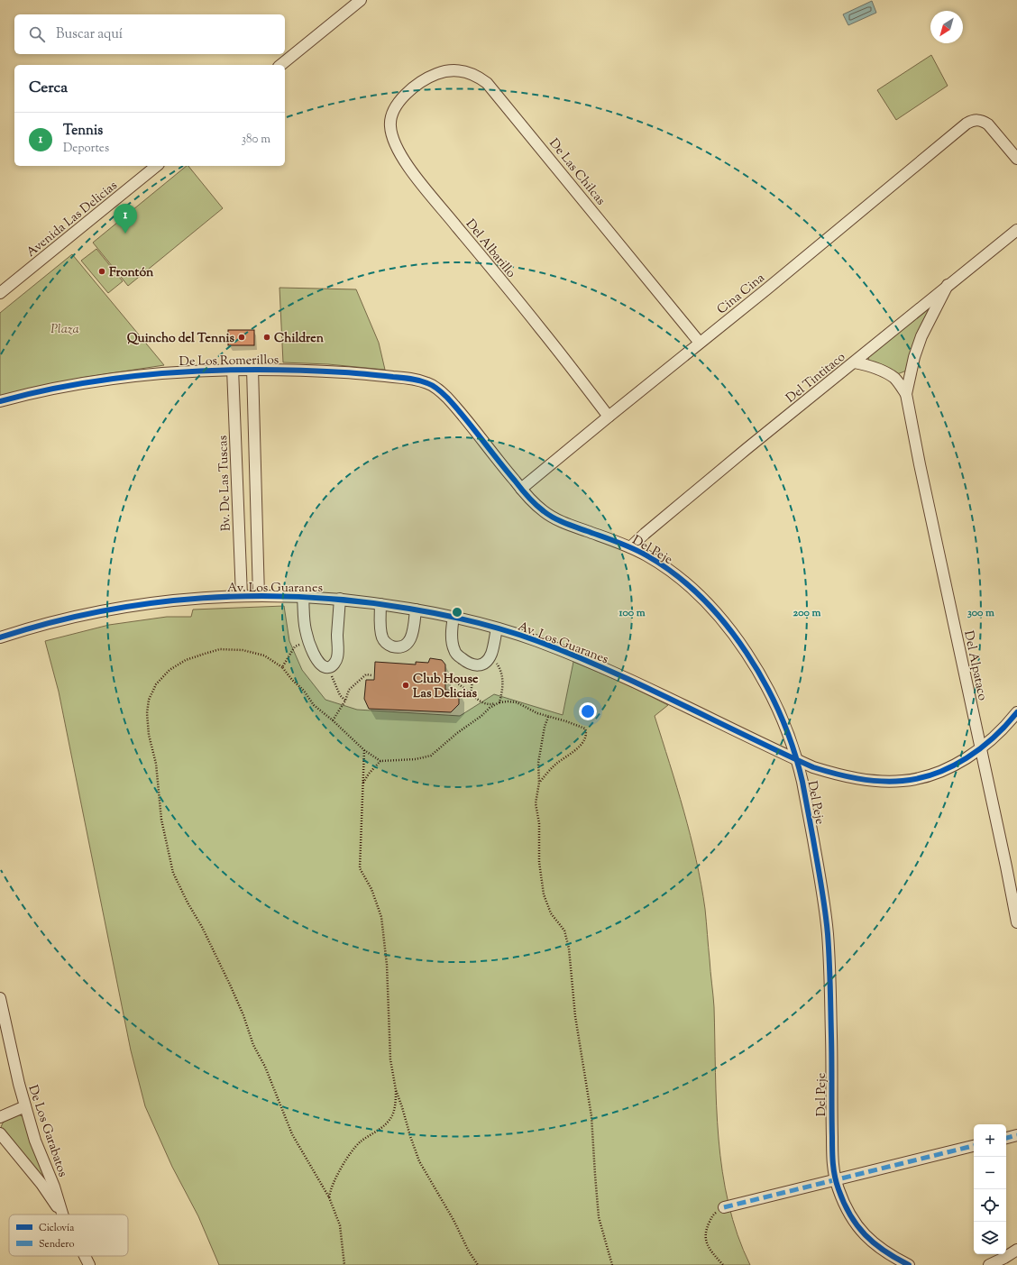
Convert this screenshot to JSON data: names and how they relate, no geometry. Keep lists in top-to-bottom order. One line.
{"streets":{"street":["De Las Chilcas","Avenida Las Delicias","Del Albarillo","Cina Cina","De Los Romerillos","Del Tintitaco","Bv. De Las Tuscas","Del Peje","Av. Los Guaranes","Del Alpataco","De Los Garabatos"]},"crossings":[["De Las Chilcas","Del Albarillo"],["De Las Chilcas","Cina Cina"],["Del Albarillo","Cina Cina"],["Cina Cina","Del Peje"],["De Los Romerillos","Bv. De Las Tuscas"],["De Los Romerillos","Del Peje"],["Del Tintitaco","Del Peje"],["Del Tintitaco","Del Alpataco"],["Bv. De Las Tuscas","Av. Los Guaranes"],["Del Peje","Av. Los Guaranes"],["Av. Los Guaranes","Del Alpataco"]],"parks":["Plaza"],"places":["Frontón","Quincho del Tennis","Children","Club House Las Delicias"],"legend":["Ciclovía","Sendero"],"north":"bottom left","page":{"search":"Buscar aquí","heading":"Cerca","list":[{"mark":"1","name":"Tennis","note":"Deportes","value":"380 m"}],"pins":"1","map_buttons":["+","−"]},"rings":["100 m","200 m","300 m"]}
